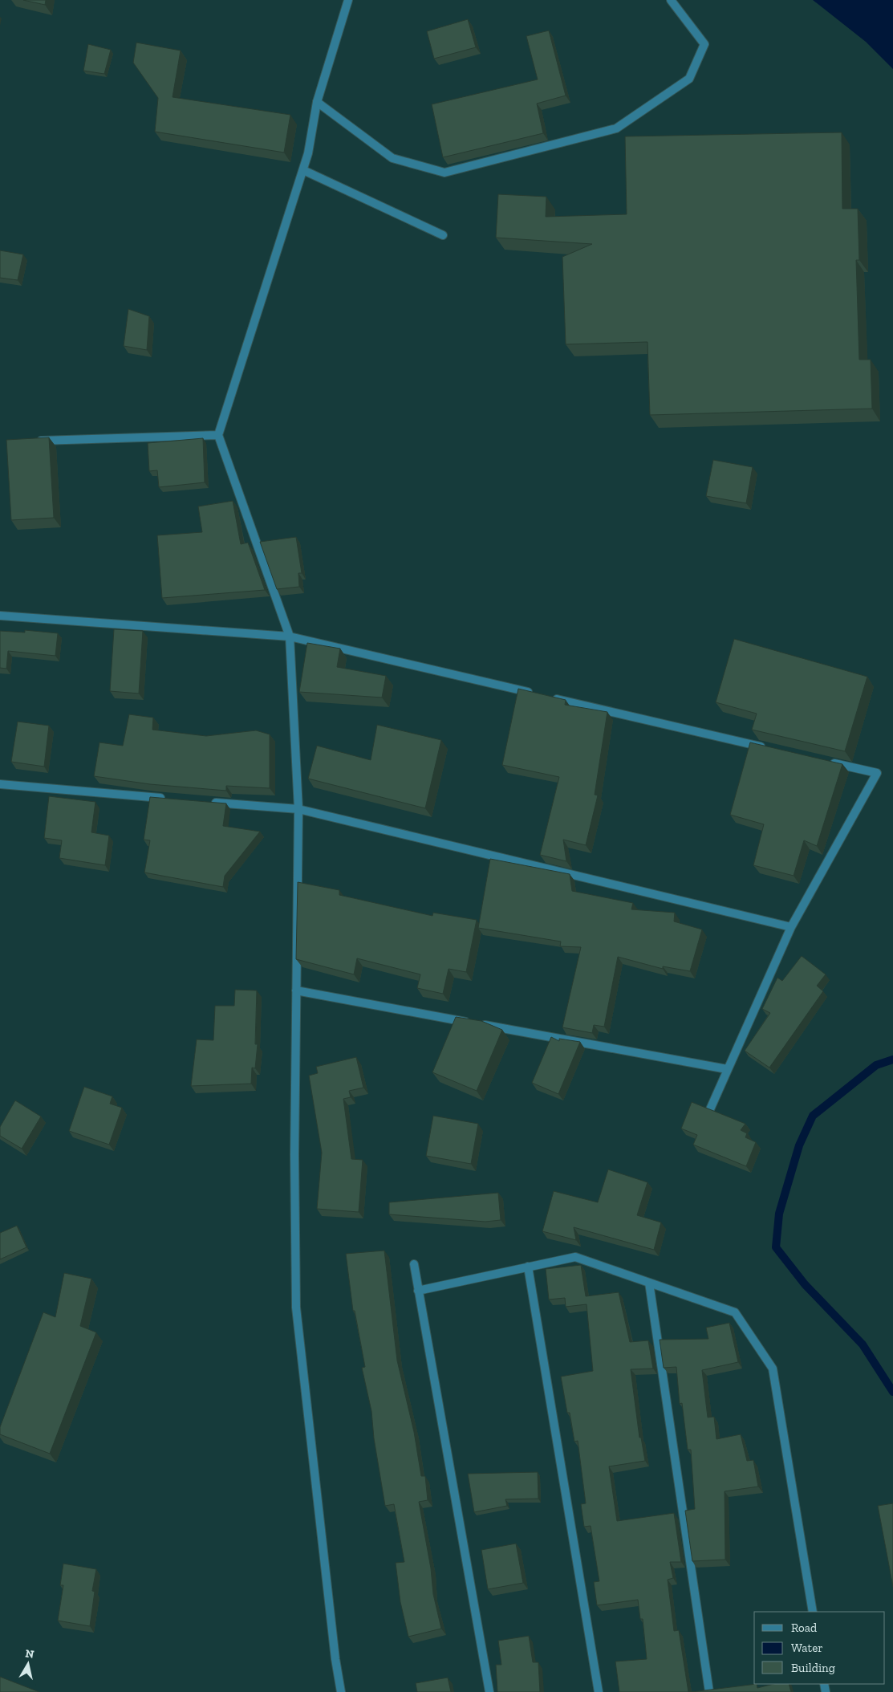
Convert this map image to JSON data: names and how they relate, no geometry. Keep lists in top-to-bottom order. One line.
{"legend":["Road","Water","Building"],"north":"top"}
